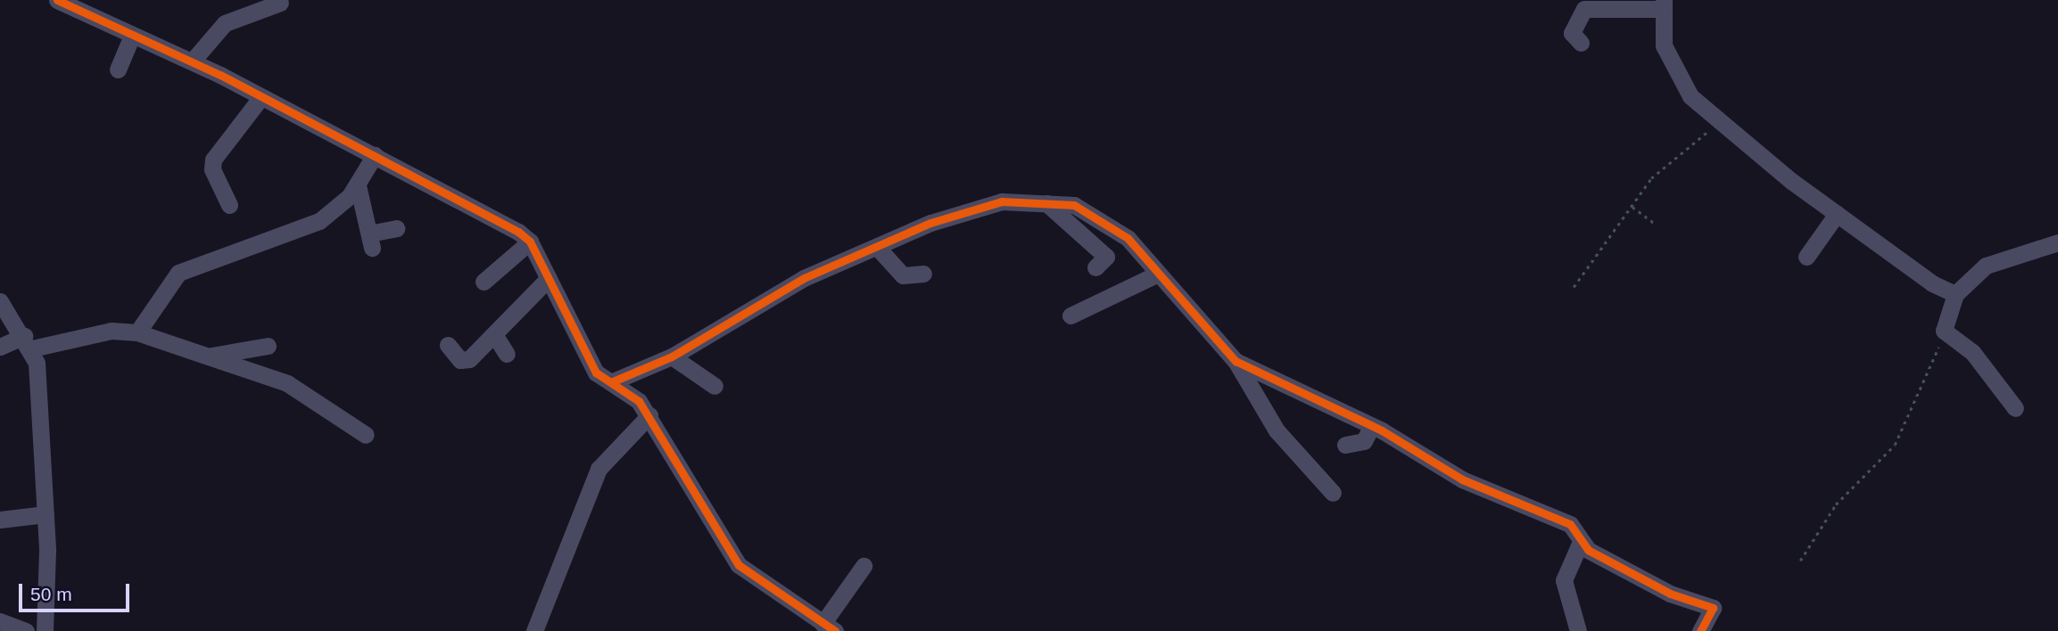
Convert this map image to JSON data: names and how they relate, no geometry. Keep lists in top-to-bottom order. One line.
{"scale_bar":"50 m"}
